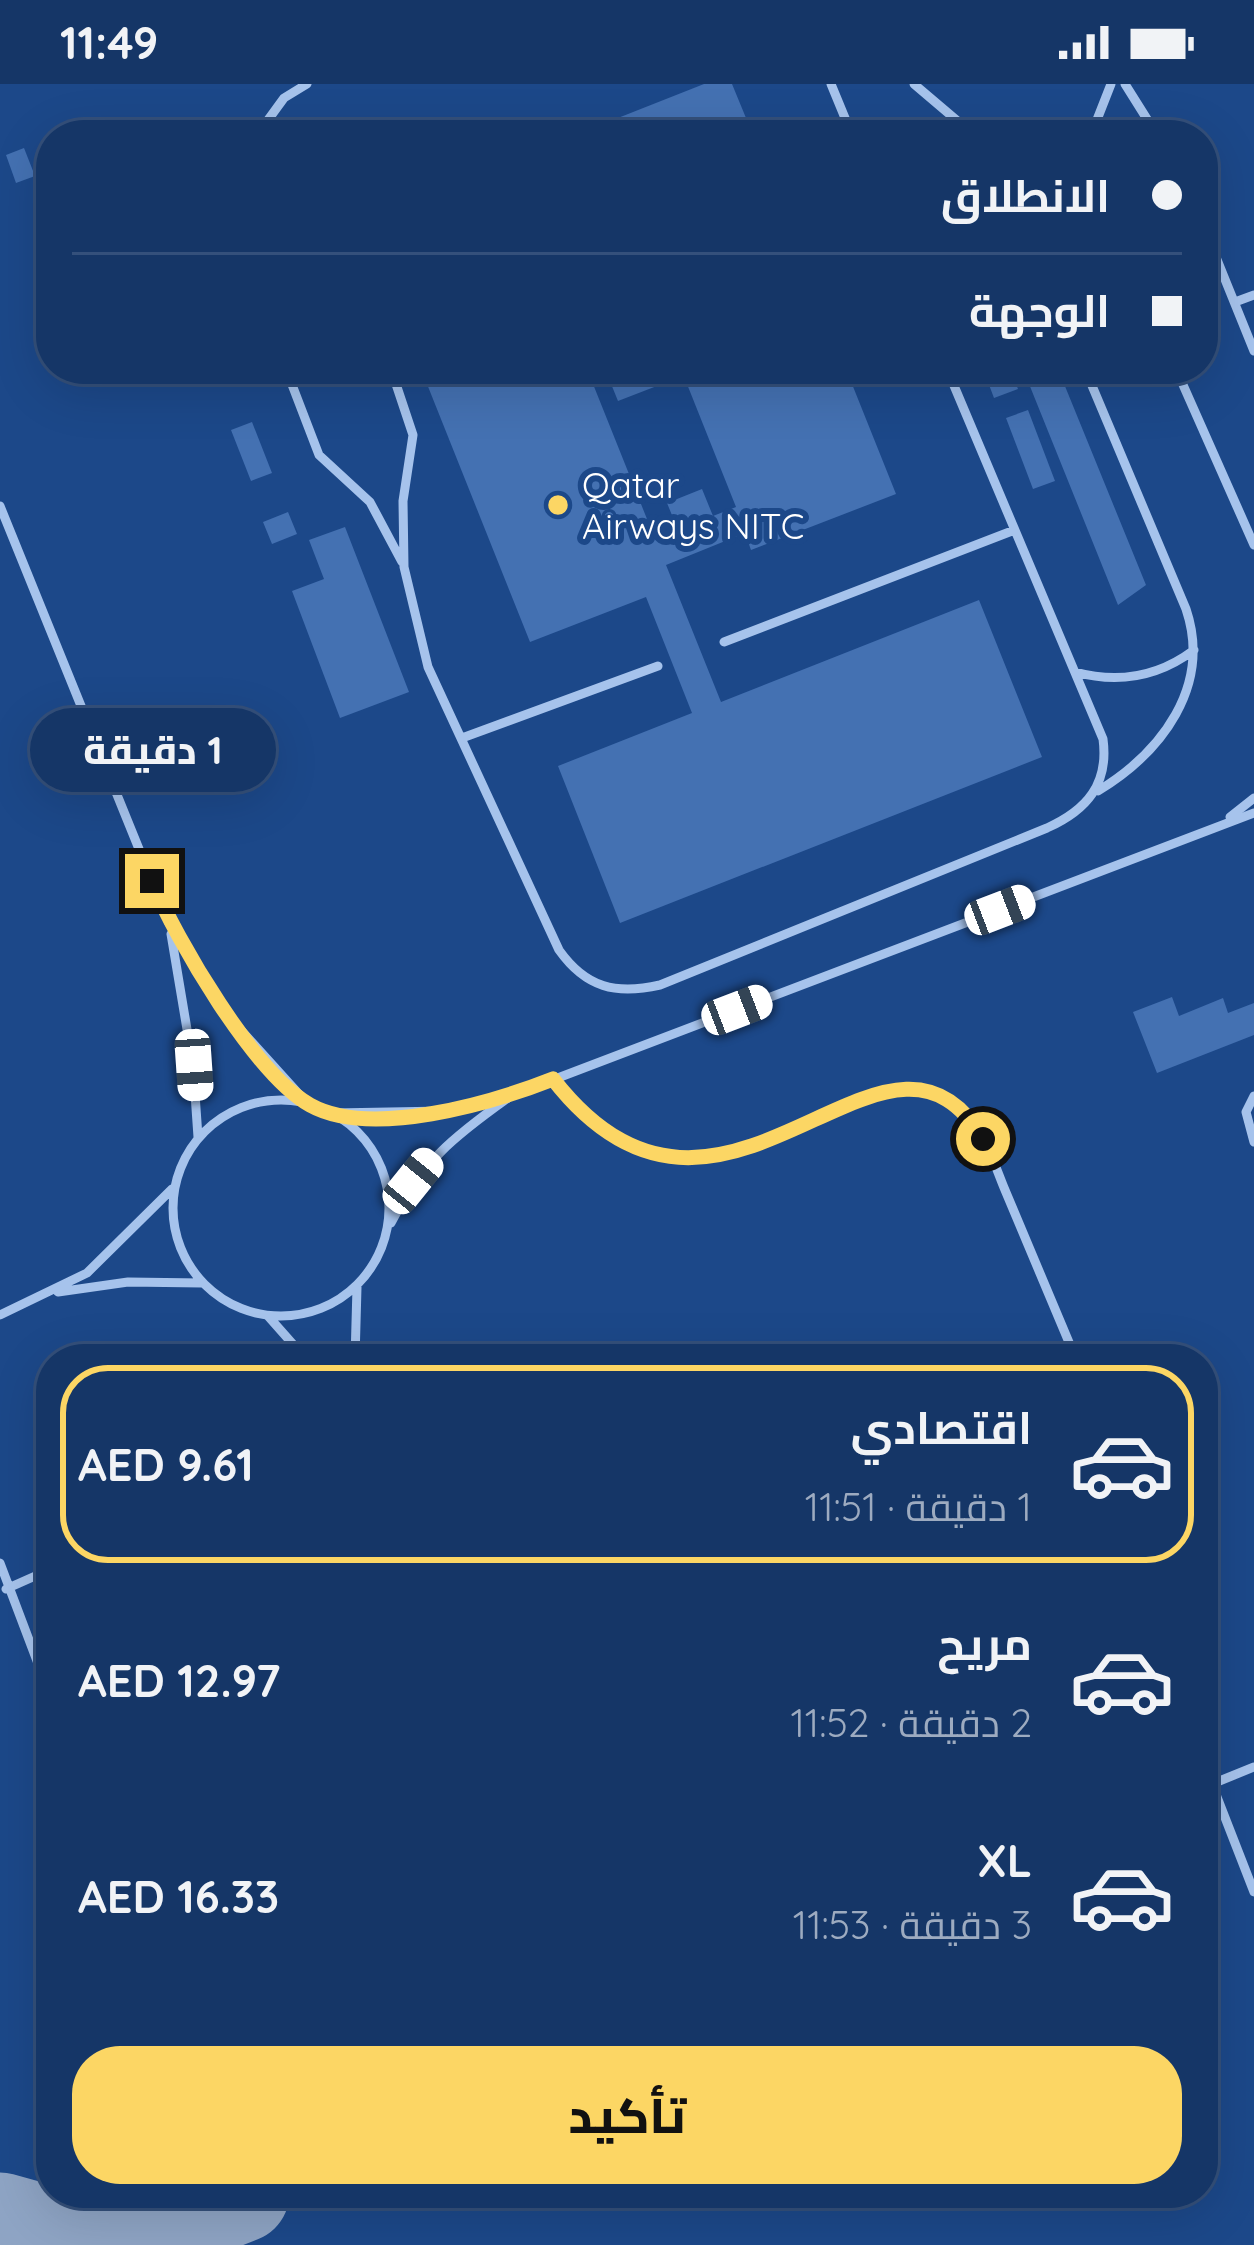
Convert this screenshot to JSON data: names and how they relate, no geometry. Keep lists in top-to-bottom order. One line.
{"places":["Qatar Airways NITC"],"page":{"status":"11:49","banner":["الانطلاق","الوجهة"],"bubble":"1 دقيقة","list":[{"name":"اقتصادي","note":"1 دقيقة · 11:51","value":"AED 9.61"},{"name":"مريح","note":"2 دقيقة · 11:52","value":"AED 12.97"},{"name":"XL","note":"3 دقيقة · 11:53","value":"AED 16.33"}],"buttons":"تأكيد"}}
